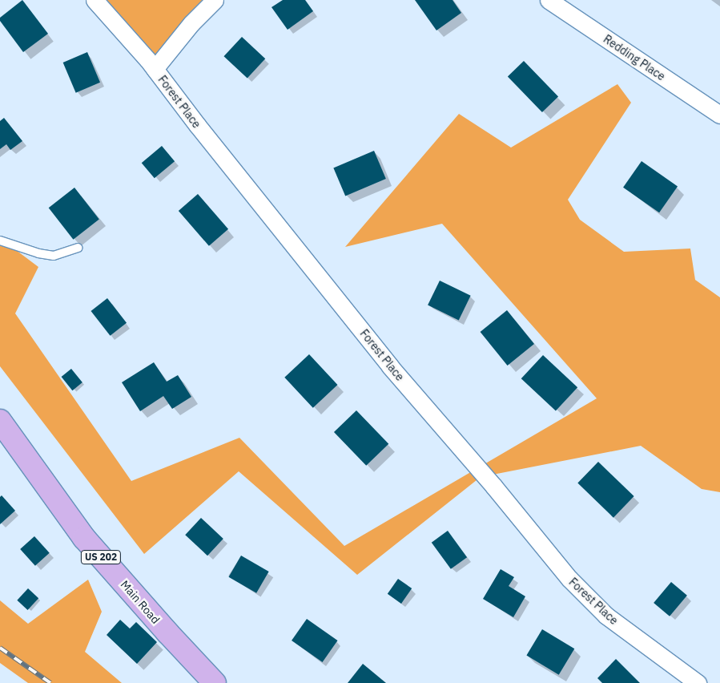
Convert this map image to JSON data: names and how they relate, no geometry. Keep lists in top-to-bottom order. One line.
{"streets":{"main road":["US 202","Main Road"],"street":["Redding Place","Forest Place"]}}
